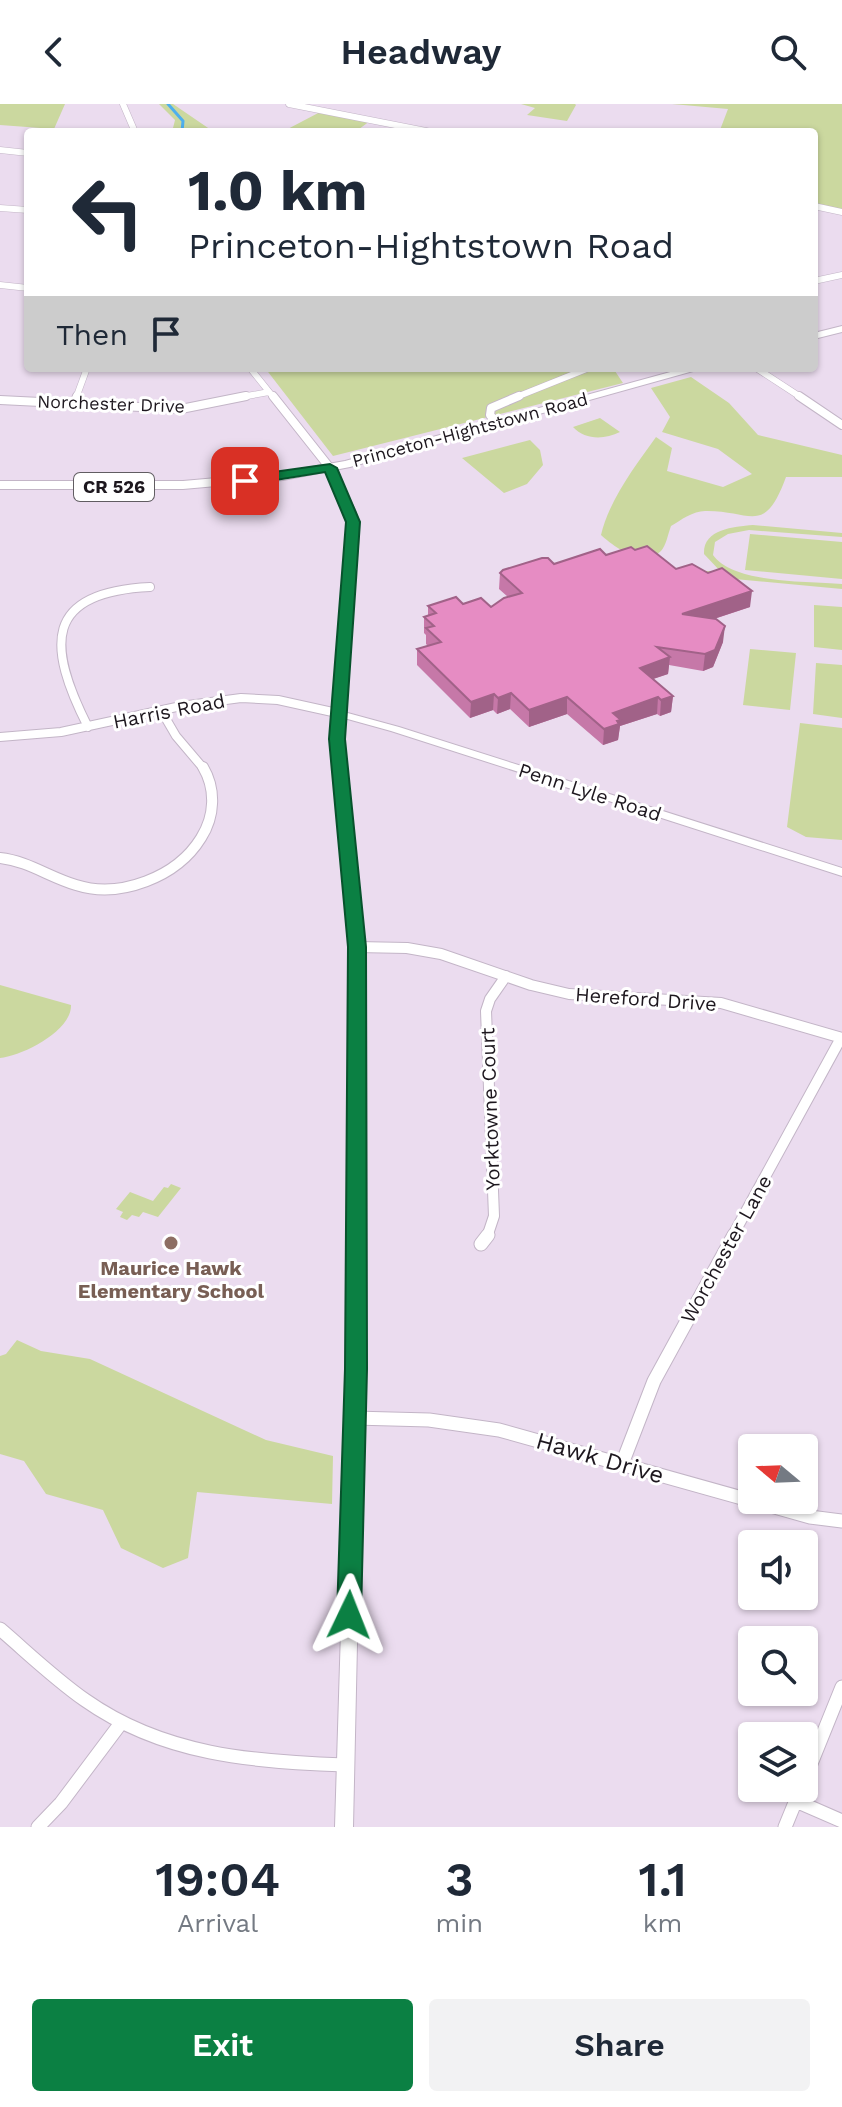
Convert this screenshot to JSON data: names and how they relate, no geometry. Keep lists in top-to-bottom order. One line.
{"streets":{"main road":["Princeton-Hightstown Road","CR 526"],"street":["Norchester Drive","Harris Road","Penn Lyle Road","Hereford Drive","Yorktowne Court","Worchester Lane","Hawk Drive"]},"crossings":[["Harris Road","Penn Lyle Road"],["Hereford Drive","Yorktowne Court"],["Hereford Drive","Worchester Lane"],["Worchester Lane","Hawk Drive"]],"places":["Maurice Hawk Elementary School"],"north":"left","page":{"header":"Headway","turn":["1.0 km","Princeton-Hightstown Road"],"then":"Then","eta":["19:04","Arrival","3","min","1.1","km"],"buttons":["Exit","Share"]}}
